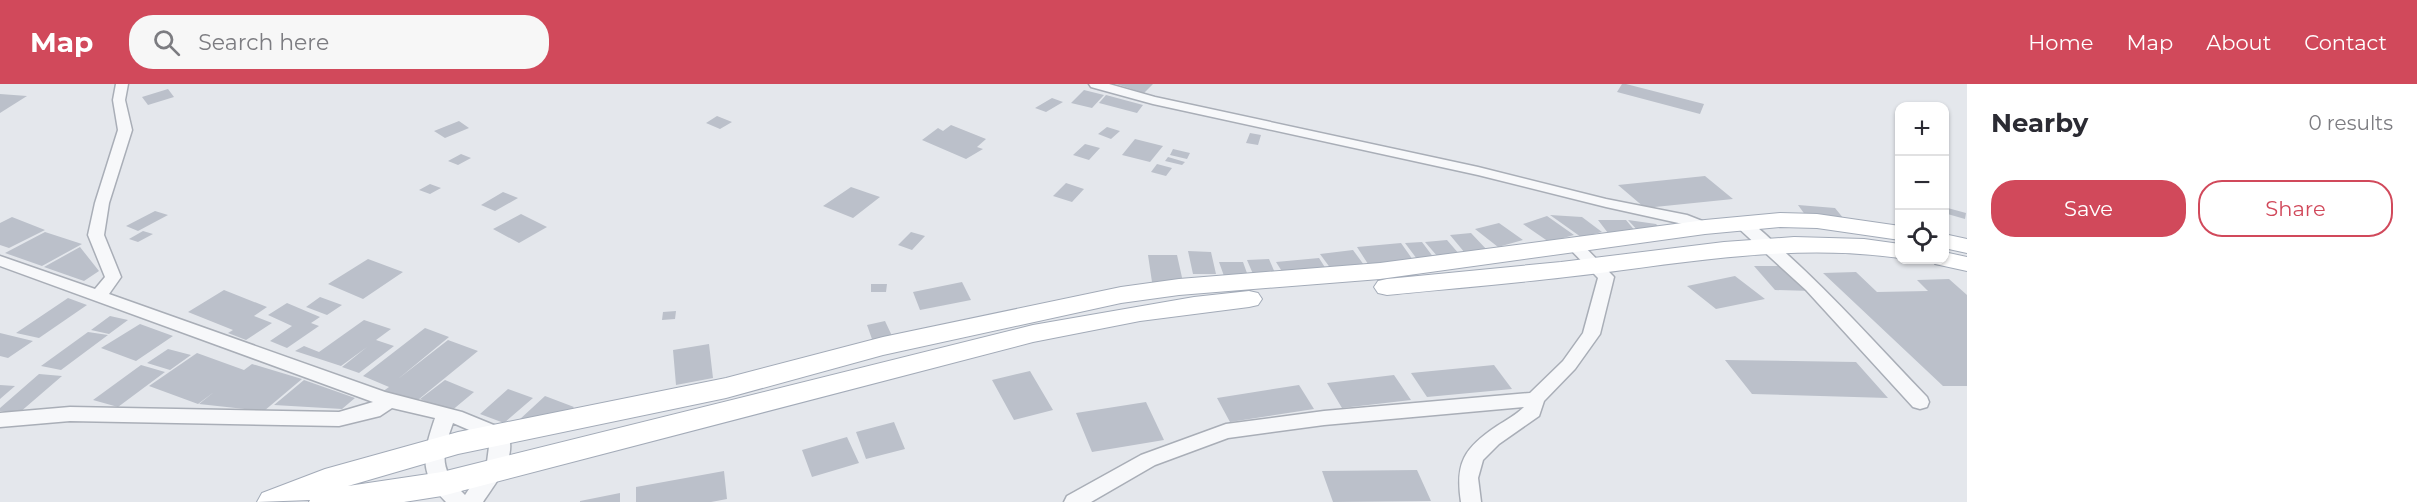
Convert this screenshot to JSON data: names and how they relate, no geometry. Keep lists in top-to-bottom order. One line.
{"page":{"header":"Map","search":"Search here","nav":["Home","Map","About","Contact"],"heading":["Nearby","0 results"],"map_buttons":["+","−"],"buttons":["Save","Share"]}}
